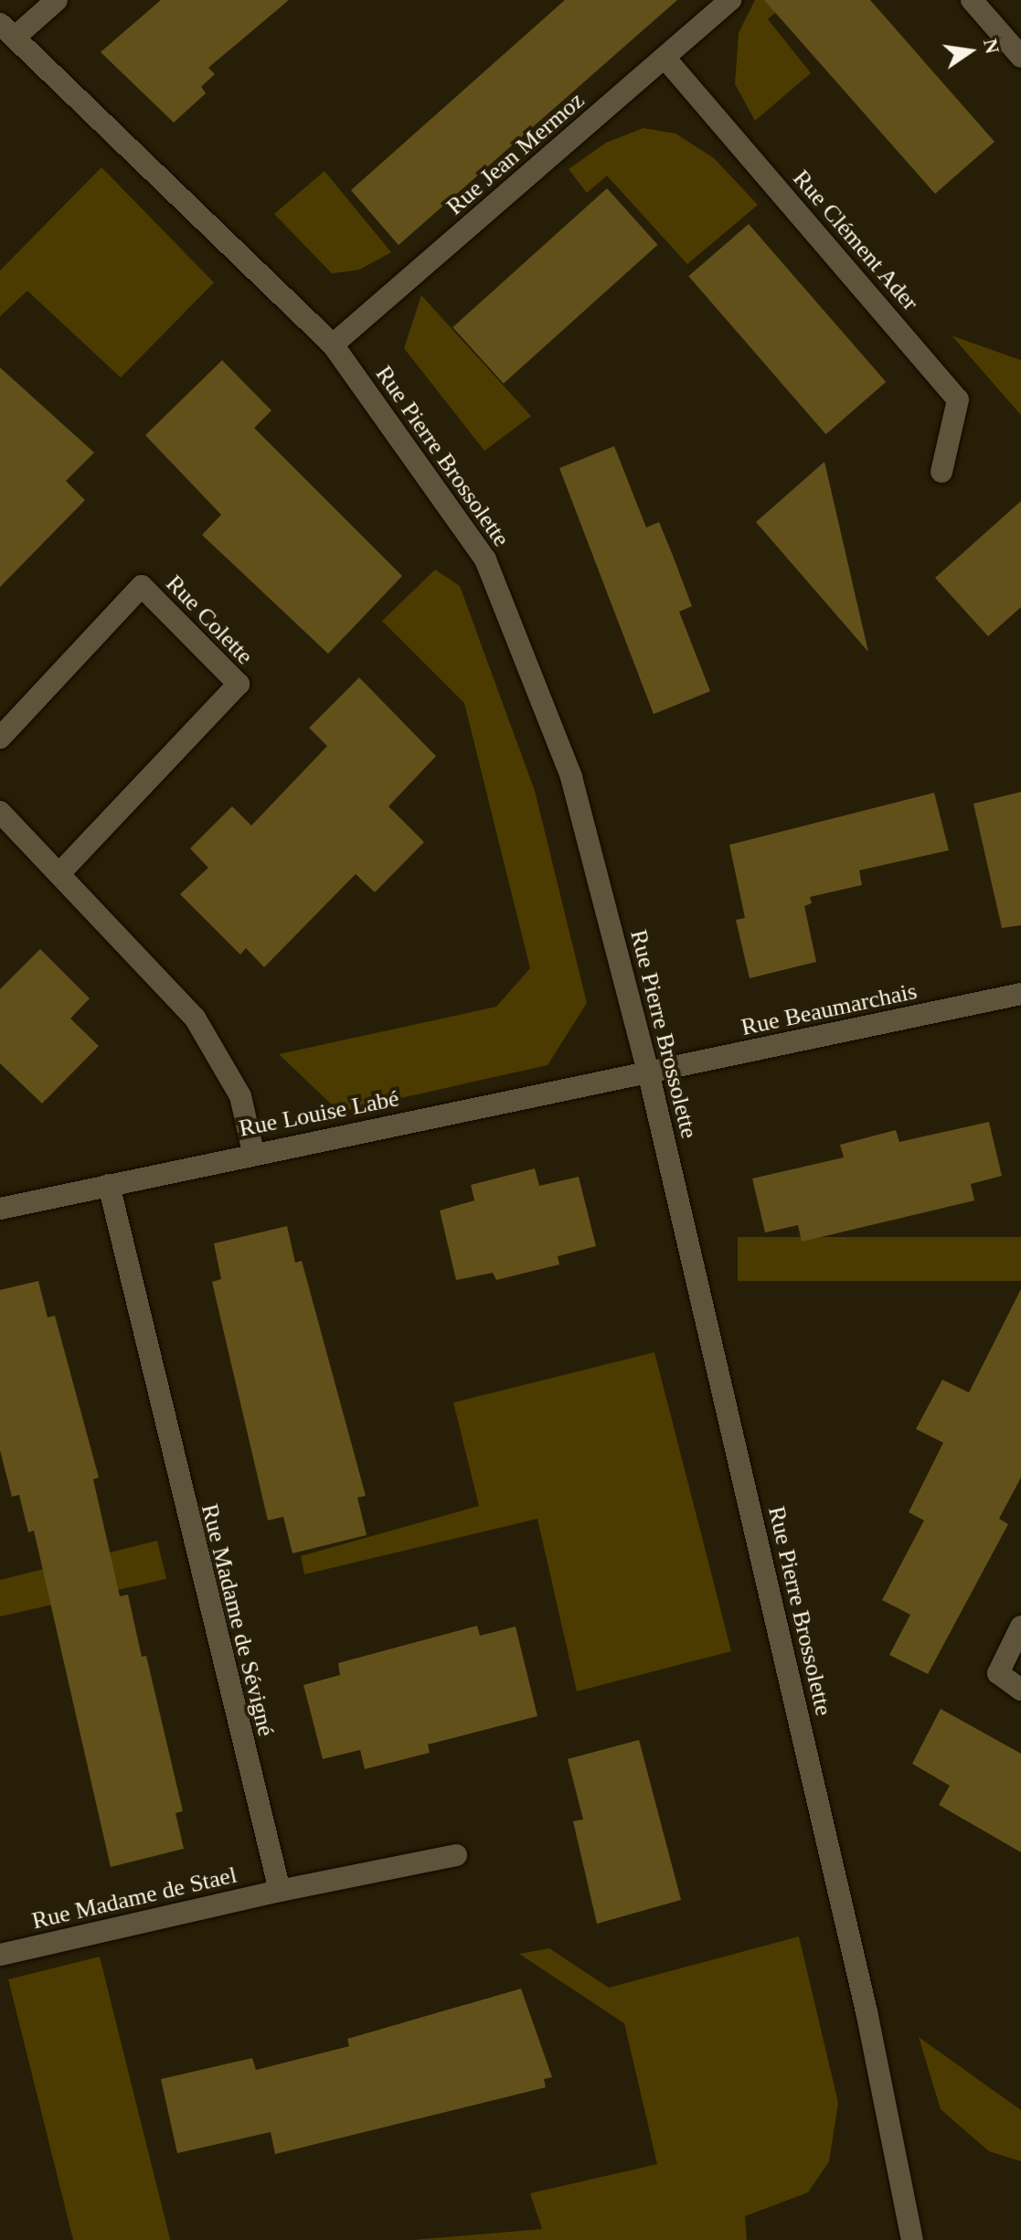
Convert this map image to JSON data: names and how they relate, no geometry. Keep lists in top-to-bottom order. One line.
{"streets":{"street":["Rue Jean Mermoz","Rue Clément Ader","Rue Pierre Brossolette","Rue Colette","Rue Beaumarchais","Rue Louise Labé","Rue Madame de Sévigné","Rue Madame de Stael"]},"crossings":[["Rue Jean Mermoz","Rue Clément Ader"],["Rue Jean Mermoz","Rue Pierre Brossolette"],["Rue Pierre Brossolette","Rue Beaumarchais"],["Rue Pierre Brossolette","Rue Louise Labé"],["Rue Beaumarchais","Rue Louise Labé"],["Rue Louise Labé","Rue Madame de Sévigné"],["Rue Madame de Sévigné","Rue Madame de Stael"]],"north":"right"}
